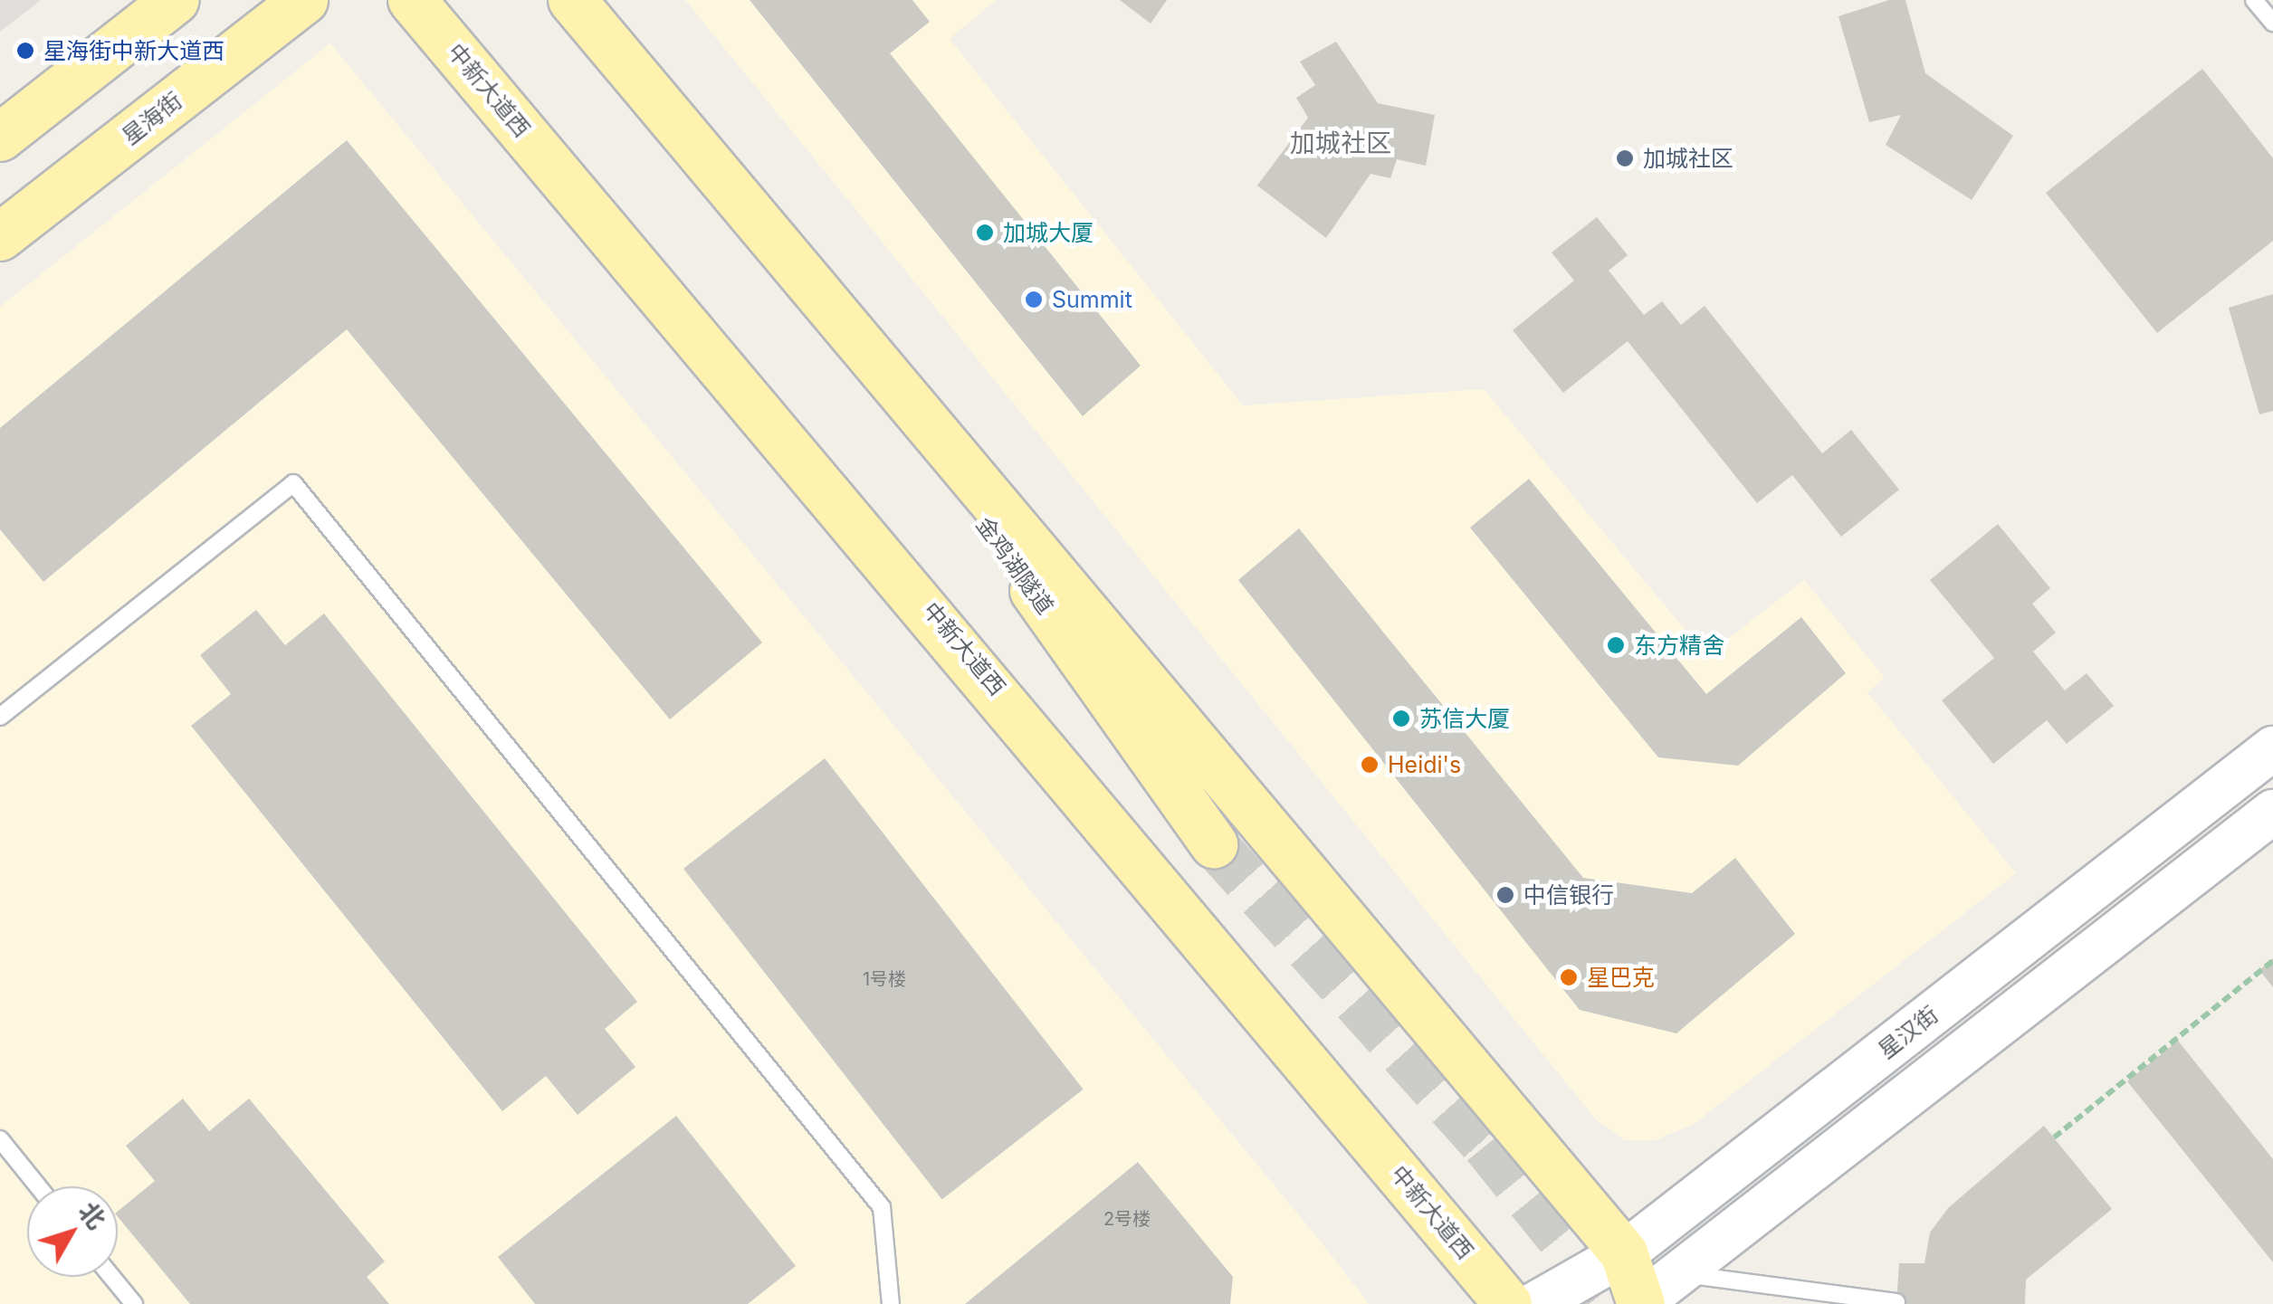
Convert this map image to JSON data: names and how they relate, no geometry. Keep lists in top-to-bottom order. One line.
{"streets":{"main road":["中新大道西","星海街","金鸡湖隧道","星汉街"]},"districts":["加城社区"],"places":["星海街中新大道西","加城社区","加城大厦","Summit","东方精舍","苏信大厦","Heidi's","中信银行","星巴克"],"house_numbers":["1号楼","2号楼"],"north":"top right"}
